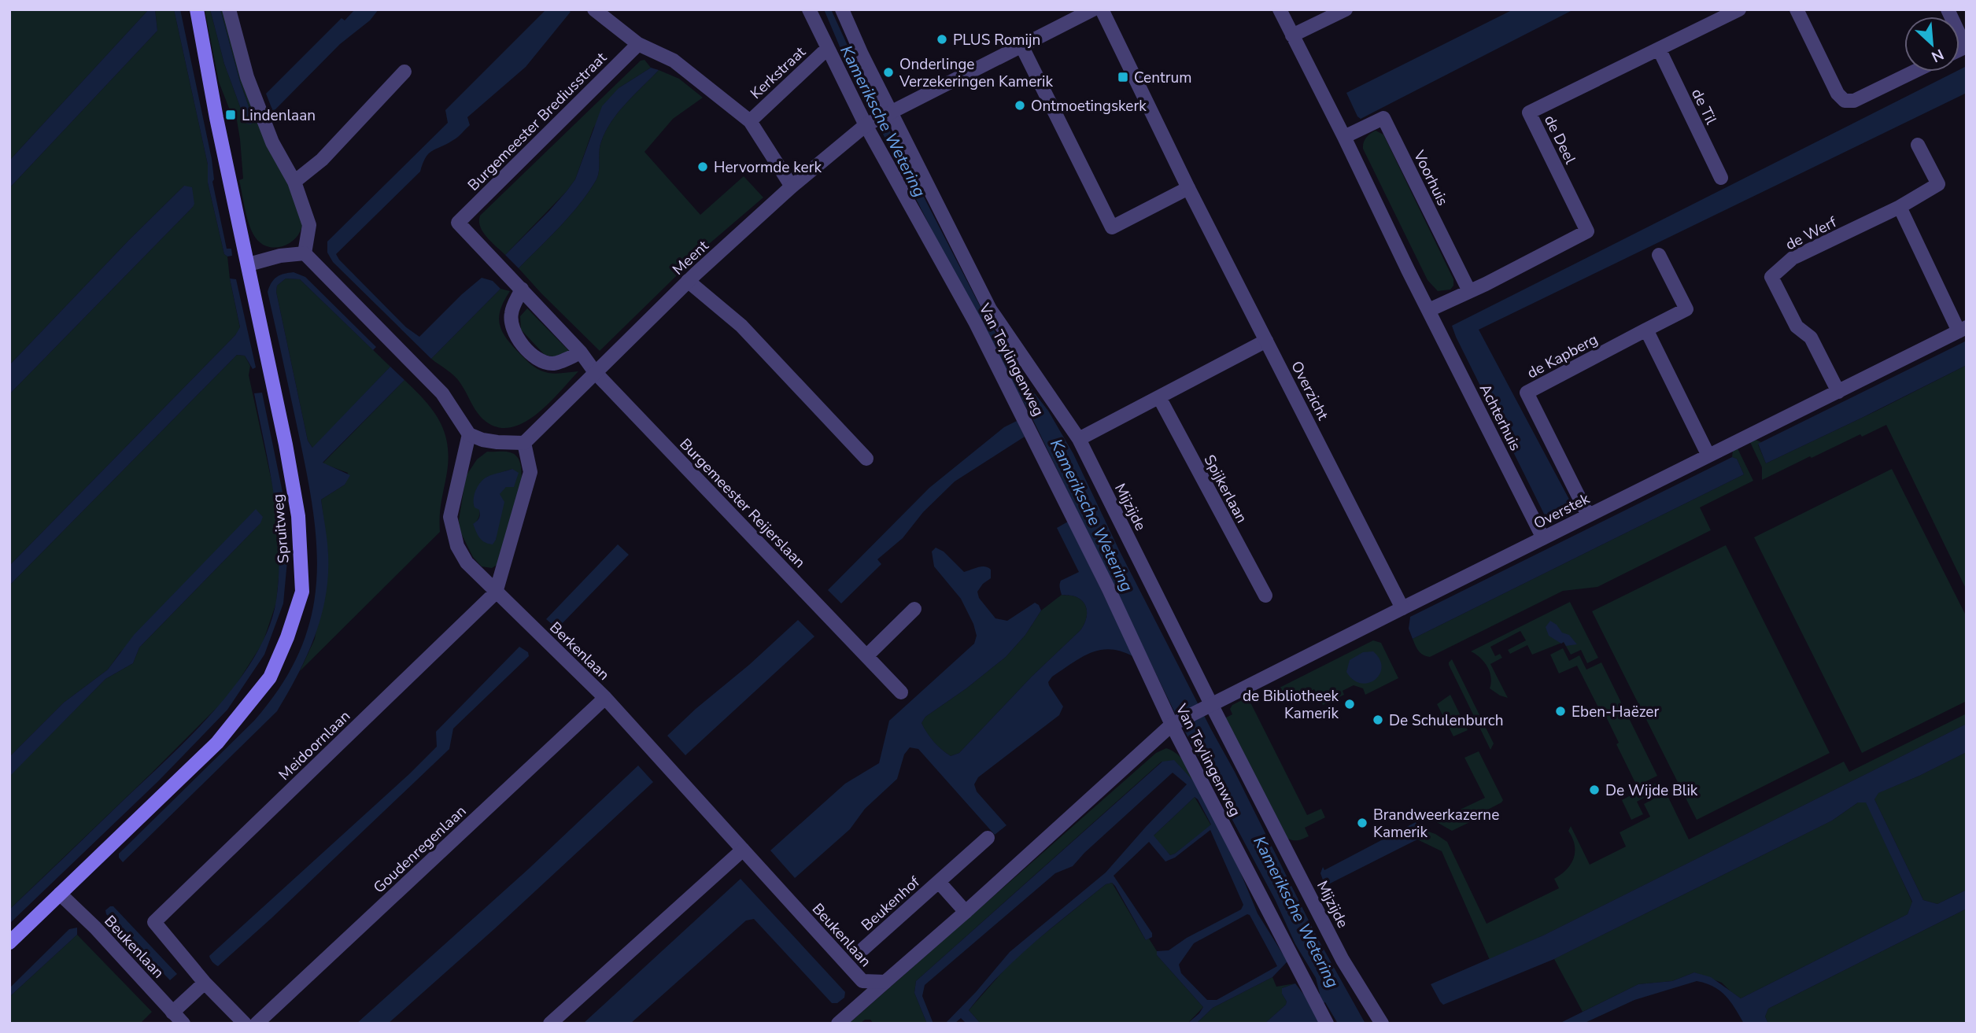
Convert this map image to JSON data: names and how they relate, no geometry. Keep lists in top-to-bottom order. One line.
{"streets":{"main road":["Spruitweg"],"street":["Kerkstraat","de Til","Burgemeester Brediusstraat","de Deel","Voorhuis","de Werf","Meent","de Kapberg","Van Teylingenweg","Overzicht","Achterhuis","Spijkerlaan","Burgemeester Reijerslaan","Mijzijde","Overstek","Berkenlaan","Meidoornlaan","Goudenregenlaan","Beukenhof","Beukenlaan"]},"crossings":[["Kerkstraat","Van Teylingenweg"],["de Til","de Deel"],["Burgemeester Brediusstraat","Burgemeester Reijerslaan"],["de Deel","Voorhuis"],["de Deel","Achterhuis"],["de Werf","Overstek"],["Meent","Van Teylingenweg"],["Meent","Burgemeester Reijerslaan"],["Meent","Mijzijde"],["de Kapberg","Overstek"],["Van Teylingenweg","Mijzijde"],["Van Teylingenweg","Overstek"],["Overzicht","Overstek"],["Achterhuis","Overstek"],["Mijzijde","Overstek"],["Spruitweg","Beukenlaan"],["Berkenlaan","Meidoornlaan"],["Berkenlaan","Goudenregenlaan"],["Berkenlaan","Beukenlaan"]],"water":["Kameriksche Wetering"],"places":{"other":["PLUS Romijn","Onderlinge Verzekeringen Kamerik","Ontmoetingskerk","Hervormde kerk","de Bibliotheek Kamerik","Eben-Haëzer","De Schulenburch","De Wijde Blik","Brandweerkazerne Kamerik"],"transit":["Centrum","Lindenlaan"]},"north":"bottom right"}
